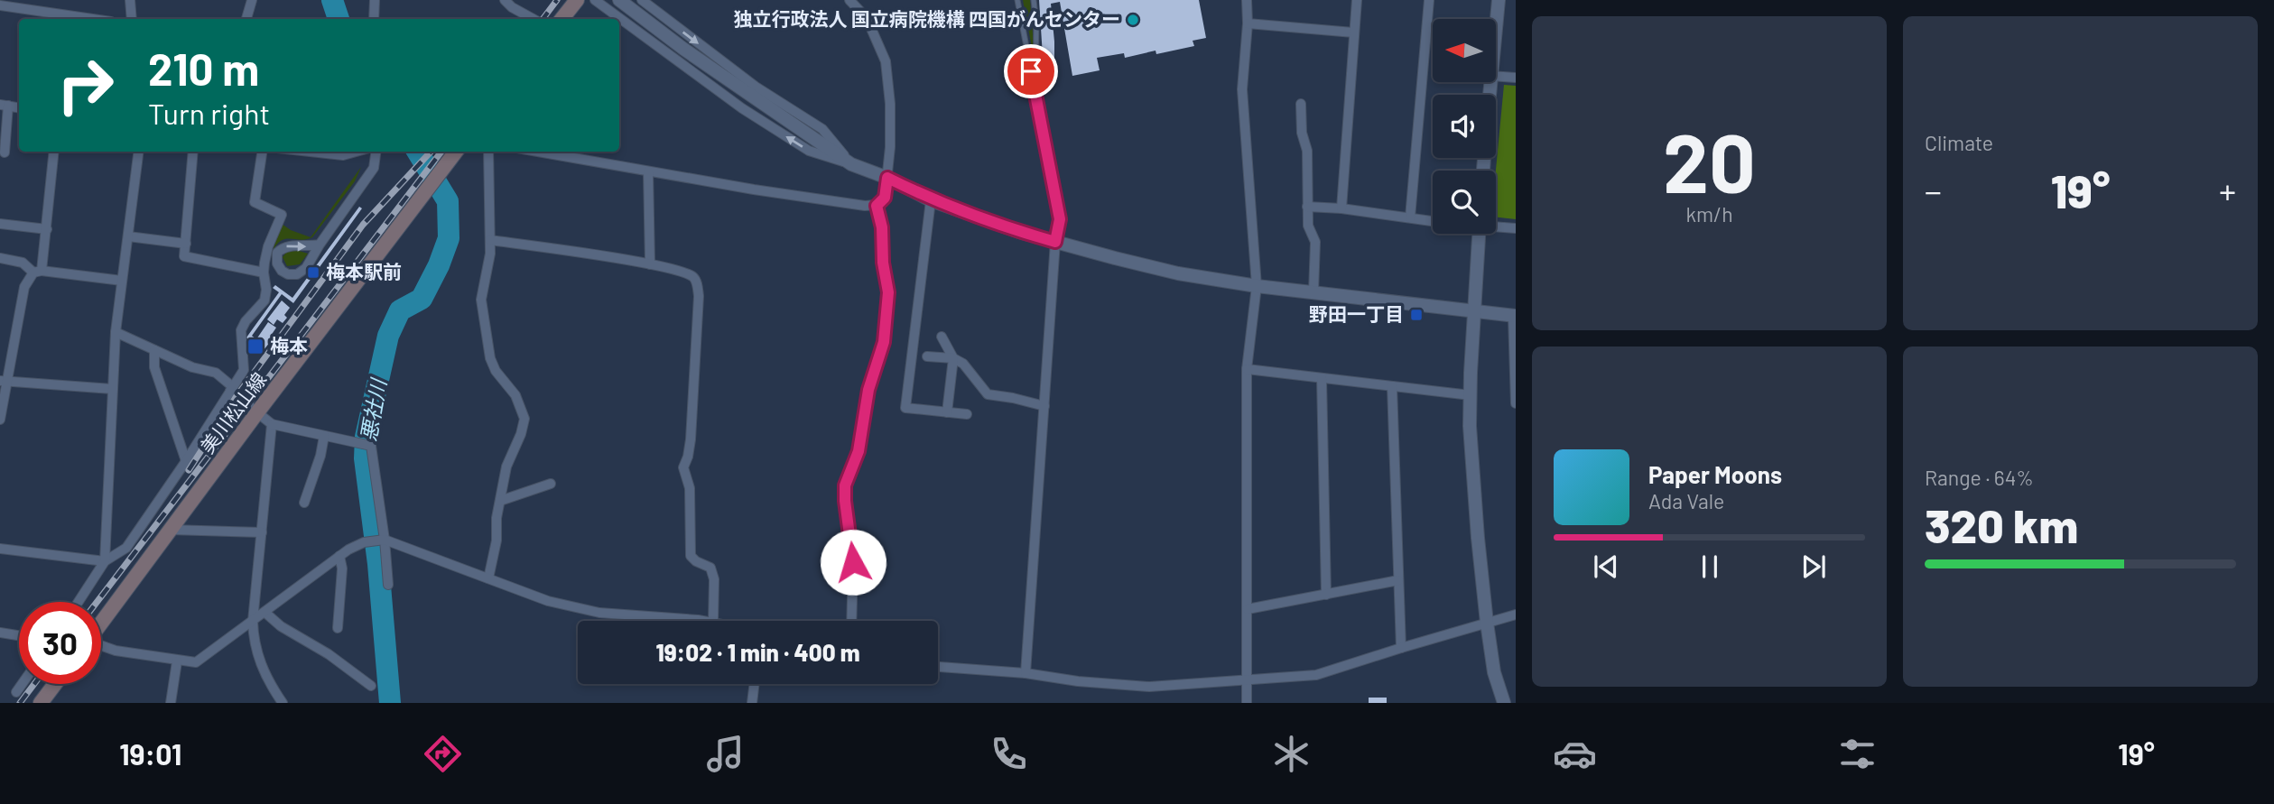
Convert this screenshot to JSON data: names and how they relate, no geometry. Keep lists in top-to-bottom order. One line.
{"streets":{"main road":["美川松山線"]},"water":["悪社川"],"places":{"other":["独立行政法人 国立病院機構 四国がんセンター"],"transit":["梅本駅前","野田一丁目","梅本"]},"north":"left","page":{"tile":[["20","km/h"],"Climate",["Range · 64%","320 km"]],"turn":["210 m","Turn right"],"heat":["−","19°","+"],"song":["Paper Moons","Ada Vale"],"limit":"30","trip":"19:02 · 1 min · 400 m","tabs":["19:01","19°"]}}
